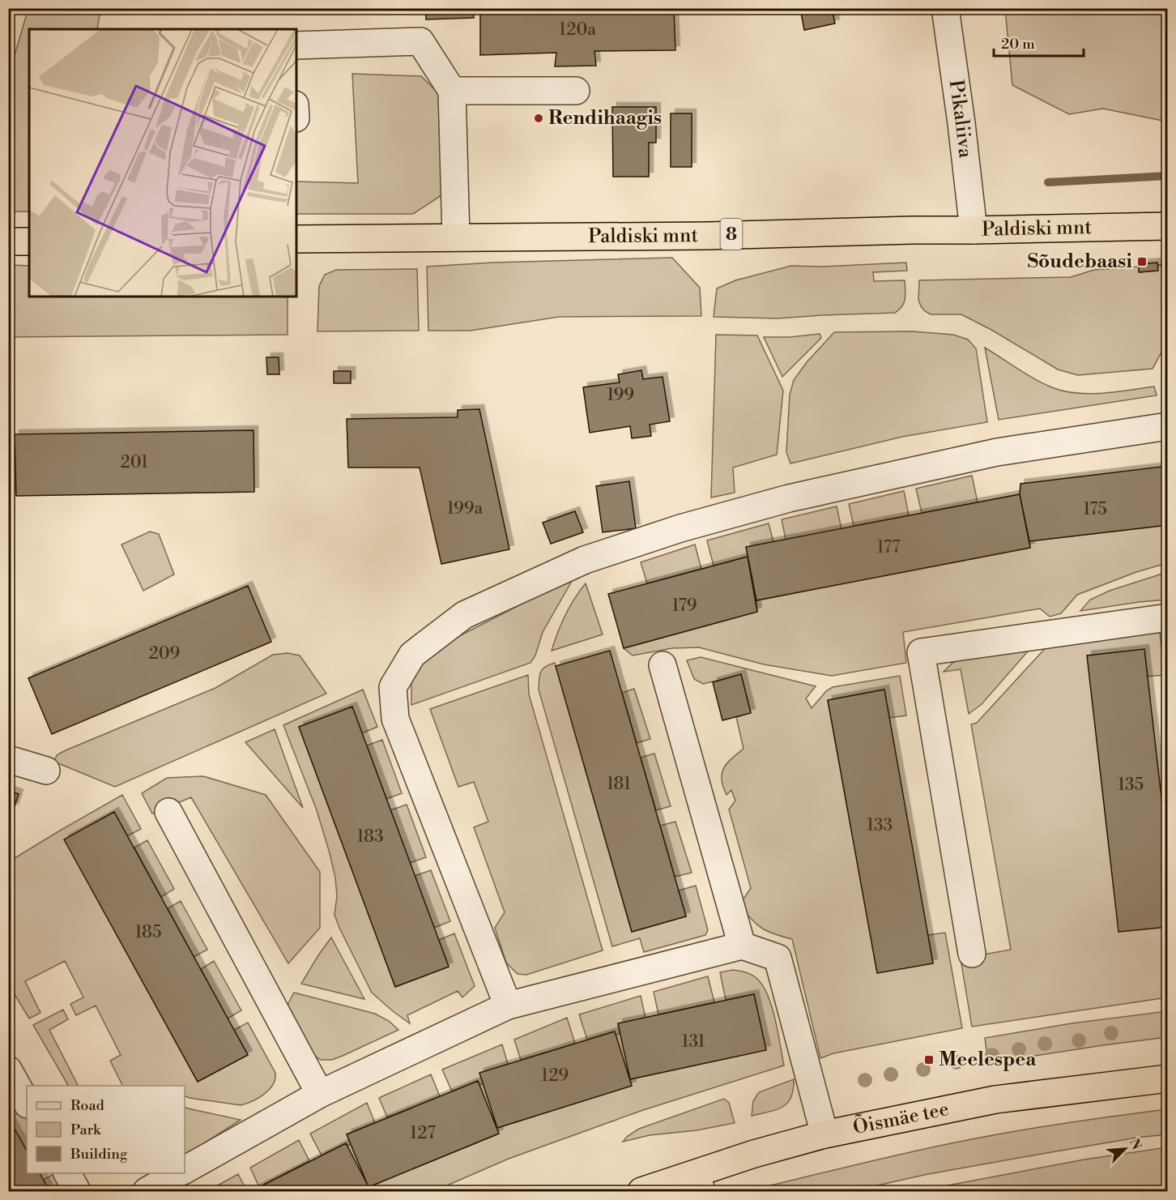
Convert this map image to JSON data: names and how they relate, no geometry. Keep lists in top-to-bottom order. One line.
{"streets":{"main road":["Paldiski mnt","8","Õismäe tee"],"street":["Pikaliiva"]},"crossings":[["Pikaliiva","Paldiski mnt"]],"places":{"other":["Rendihaagis"],"transit":["Sõudebaasi","Meelespea"]},"house_numbers":["120a","199","201","199a","175","177","179","209","181","135","133","183","185","131","129","127"],"legend":["Road","Park","Building"],"scale_bar":"20 m","north":"top right"}
